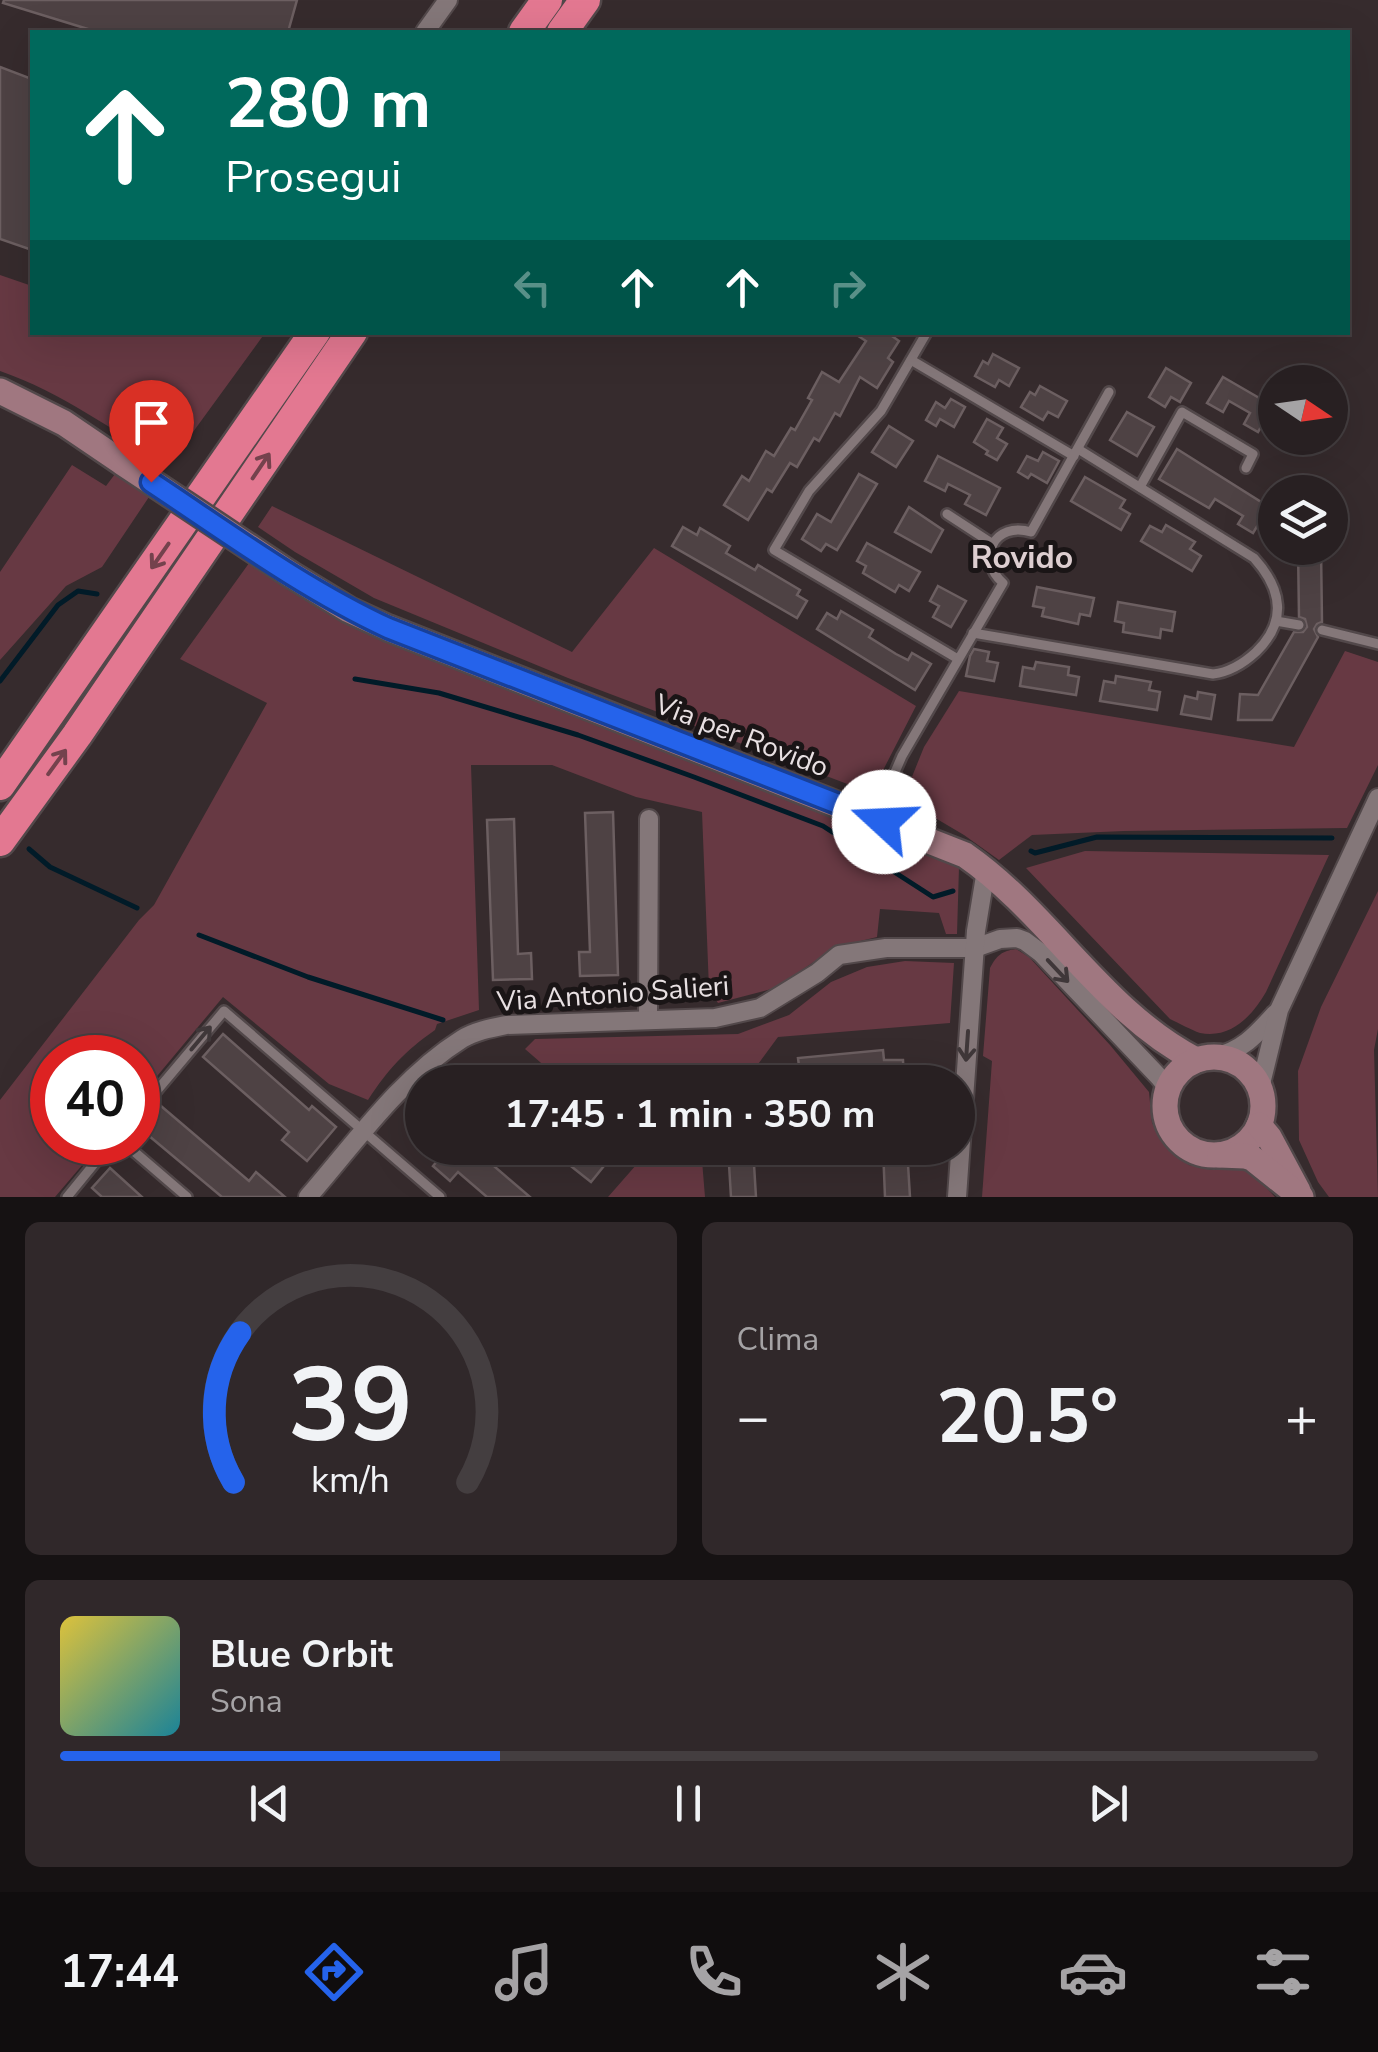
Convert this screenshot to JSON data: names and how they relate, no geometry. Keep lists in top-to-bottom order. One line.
{"streets":{"street":["Via per Rovido","Via Antonio Salieri"]},"crossings":[["Via per Rovido","Via Antonio Salieri"]],"districts":["Rovido"],"north":"right","page":{"turn":["280 m","Prosegui"],"limit":"40","trip":"17:45 · 1 min · 350 m","tile":"Clima","heat":["−","20.5°","+"],"song":["Blue Orbit","Sona"],"tabs":"17:44","gauge":["39","km/h"]}}
